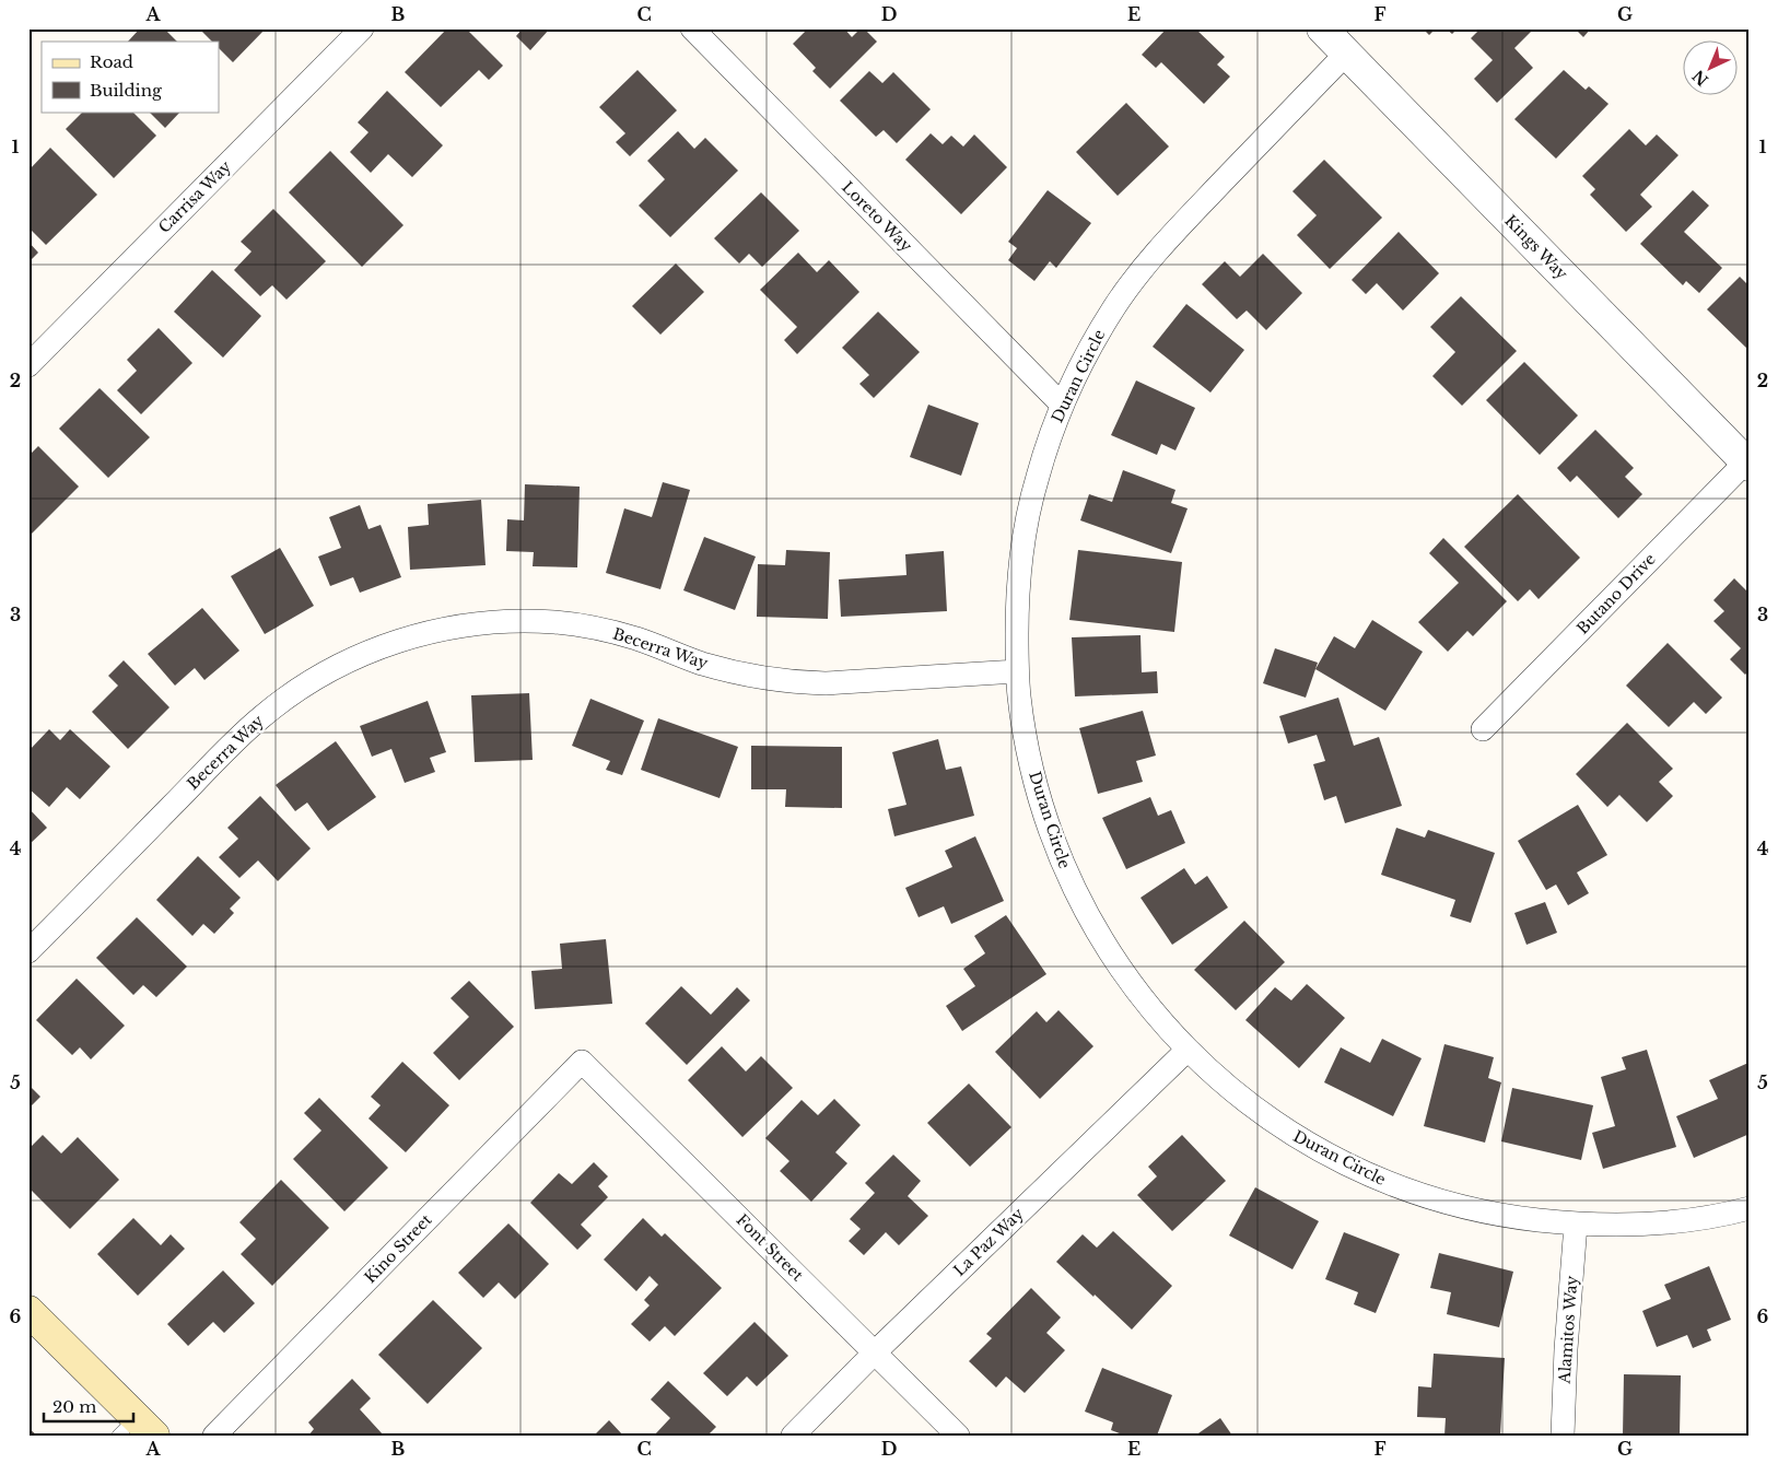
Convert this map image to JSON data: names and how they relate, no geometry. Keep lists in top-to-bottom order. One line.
{"streets":{"street":["Carrisa Way","Loreto Way","Kings Way","Duran Circle","Butano Drive","Becerra Way","La Paz Way","Font Street","Kino Street","Alamitos Way"]},"crossings":[["Loreto Way","Duran Circle"],["Kings Way","Duran Circle"],["Kings Way","Butano Drive"],["Duran Circle","Becerra Way"],["Duran Circle","La Paz Way"],["Duran Circle","Alamitos Way"],["La Paz Way","Font Street"],["Font Street","Kino Street"]],"legend":["Road","Building"],"scale_bar":"20 m","north":"bottom left","grid":{"columns":["A","B","C","D","E","F","G"],"rows":["1","2","3","4","5","6"]}}
